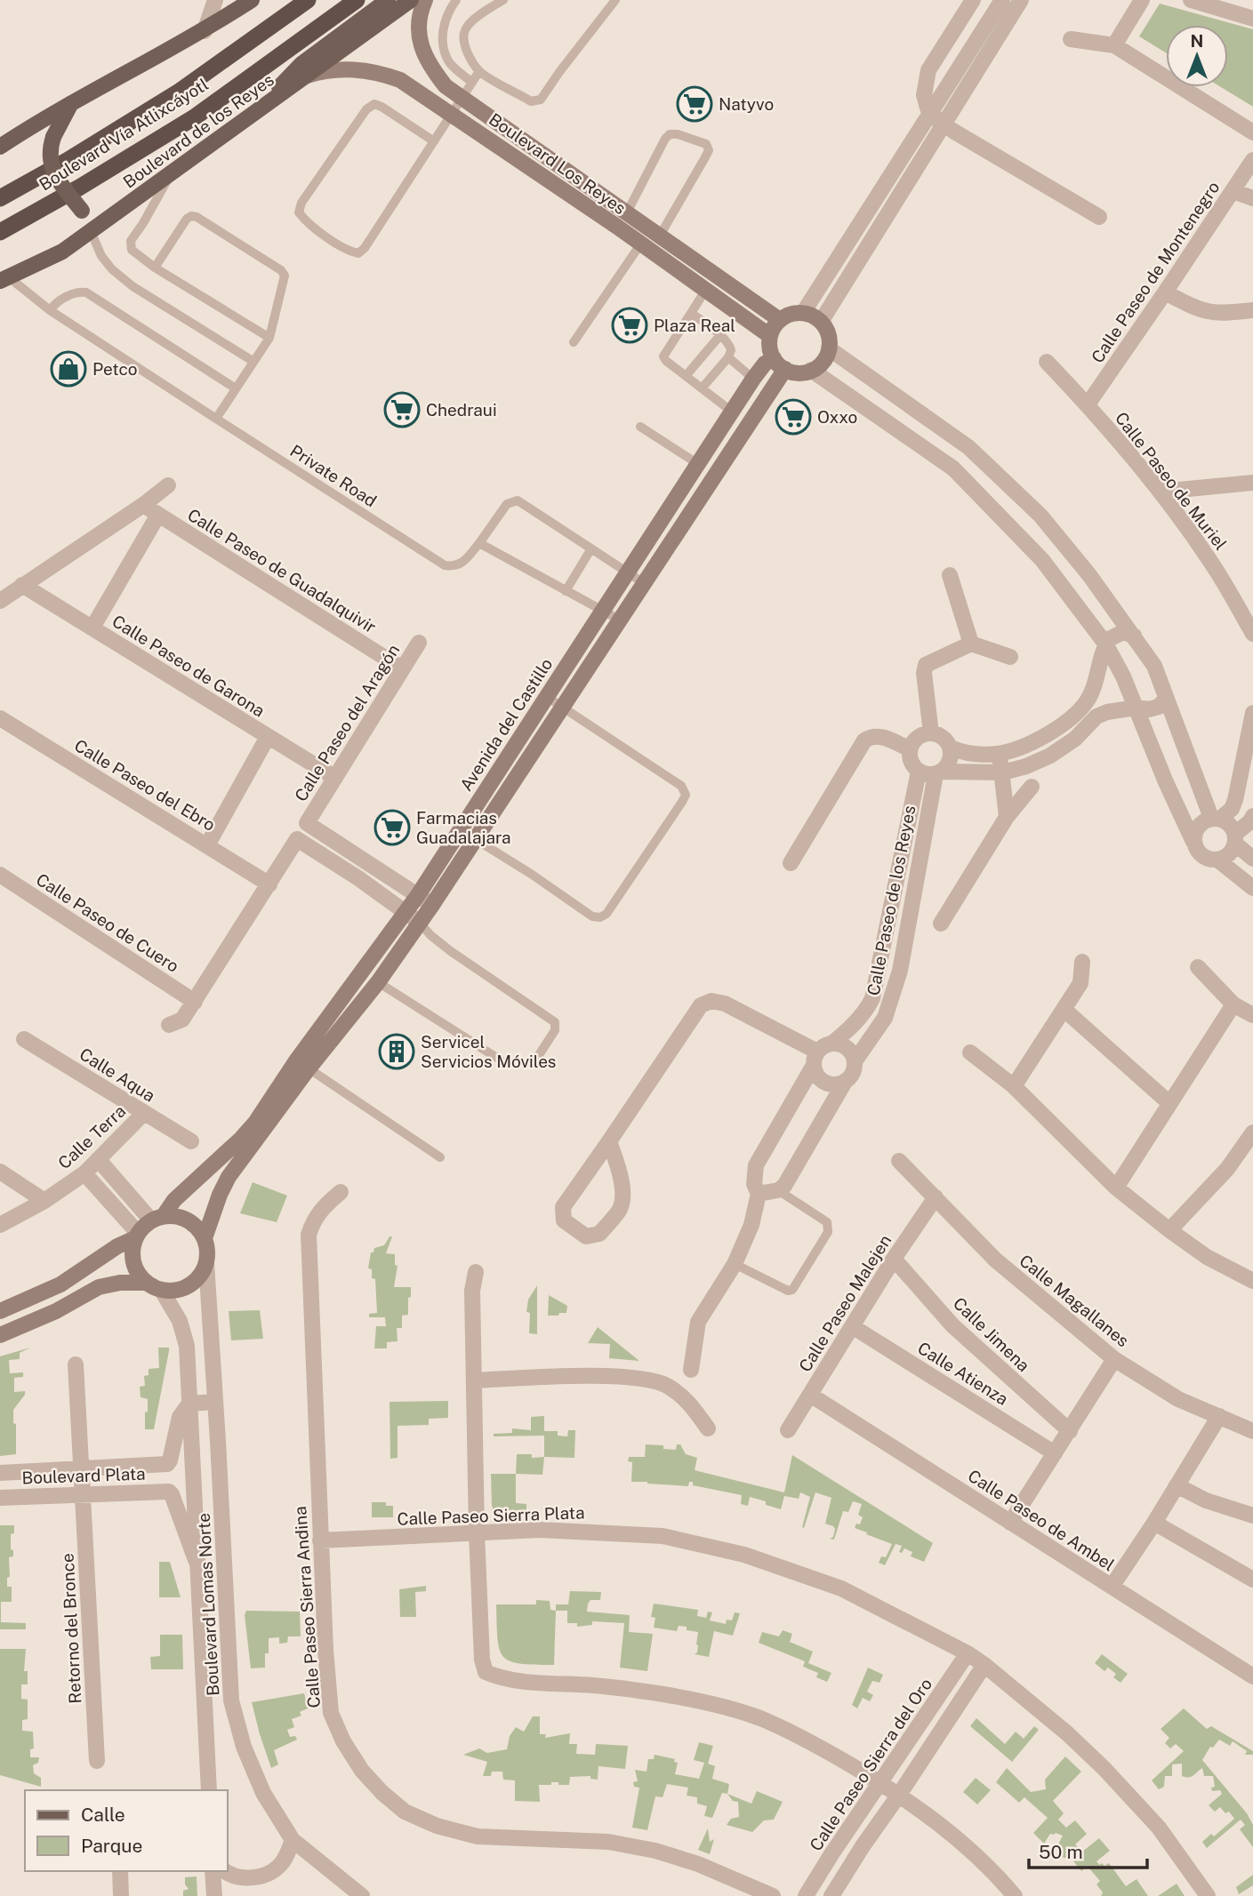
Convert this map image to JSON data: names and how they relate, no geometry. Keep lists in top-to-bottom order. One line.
{"streets":{"highway":["Boulevard Vía Atlixcáyotl"],"main road":["Boulevard de los Reyes","Boulevard Los Reyes","Avenida del Castillo"],"street":["Calle Paseo de Montenegro","Calle Paseo de Muriel","Calle Paseo de Guadalquivir","Calle Paseo de Garona","Calle Paseo del Aragón","Calle Paseo del Ebro","Calle Paseo de los Reyes","Calle Paseo de Cuero","Calle Aqua","Calle Terra","Calle Magallanes","Calle Paseo Malejen","Calle Jimena","Calle Atienza","Boulevard Plata","Calle Paseo Sierra Plata","Calle Paseo de Ambel","Boulevard Lomas Norte","Calle Paseo Sierra Andina","Retorno del Bronce","Calle Paseo Sierra del Oro"],"lane":["Private Road"]},"crossings":[["Boulevard de los Reyes","Boulevard Los Reyes"],["Boulevard de los Reyes","Private Road"],["Boulevard Los Reyes","Avenida del Castillo"],["Calle Paseo de Montenegro","Calle Paseo de Muriel"],["Calle Paseo de Guadalquivir","Calle Paseo del Aragón"],["Calle Paseo de Garona","Calle Paseo del Aragón"],["Avenida del Castillo","Boulevard Lomas Norte"],["Calle Aqua","Calle Terra"],["Calle Magallanes","Calle Paseo Malejen"],["Calle Paseo Malejen","Calle Jimena"],["Calle Paseo Malejen","Calle Atienza"],["Calle Paseo Malejen","Calle Paseo de Ambel"],["Boulevard Plata","Boulevard Lomas Norte"],["Boulevard Plata","Retorno del Bronce"],["Calle Paseo Sierra Plata","Calle Paseo Sierra Andina"],["Calle Paseo Sierra Plata","Calle Paseo Sierra del Oro"]],"places":{"supermarket":["Natyvo","Plaza Real","Chedraui","Oxxo","Farmacias Guadalajara"],"shop":["Petco"],"building":["Servicel Servicios Móviles"]},"legend":["Calle","Parque"],"scale_bar":"50 m","north":"top"}
